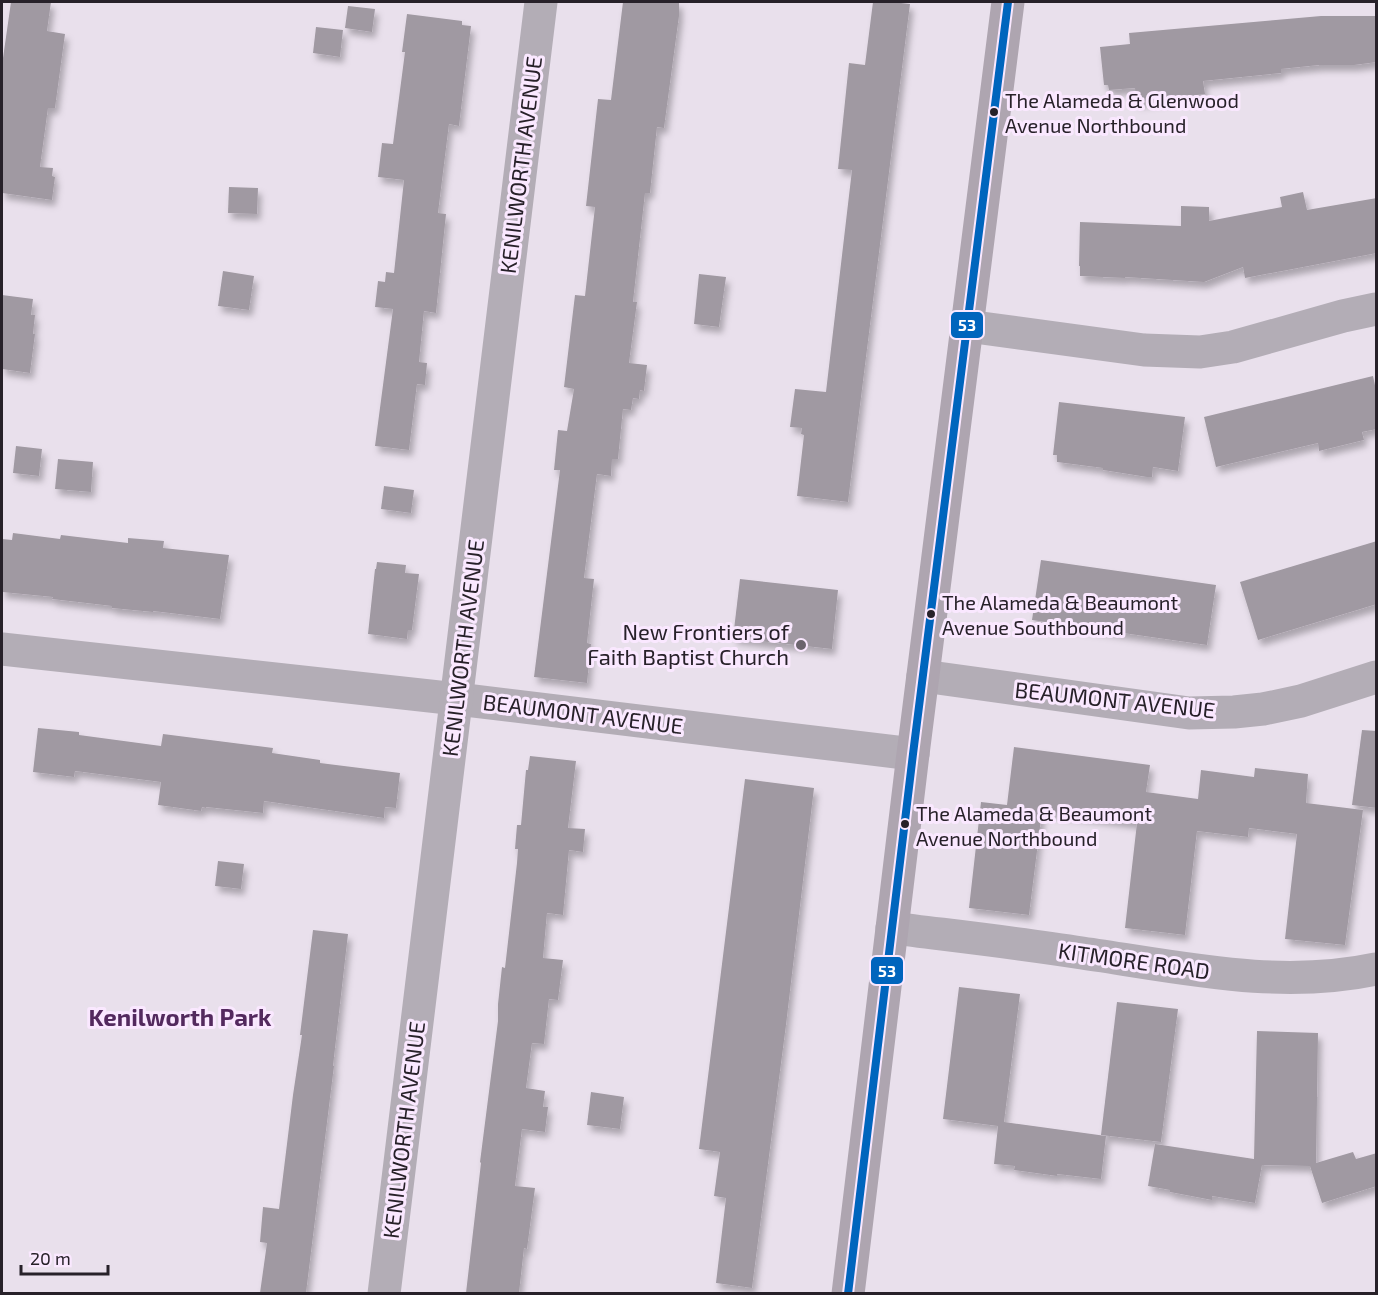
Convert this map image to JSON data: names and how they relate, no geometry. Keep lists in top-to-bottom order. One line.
{"streets":{"street":["KENILWORTH AVENUE","BEAUMONT AVENUE","KITMORE ROAD"]},"crossings":[["KENILWORTH AVENUE","BEAUMONT AVENUE"]],"districts":["Kenilworth Park"],"places":["The Alameda & Glenwood Avenue Northbound","The Alameda & Beaumont Avenue Southbound","New Frontiers of Faith Baptist Church","The Alameda & Beaumont Avenue Northbound"],"lines":["transit line 53"],"scale_bar":"20 m"}
